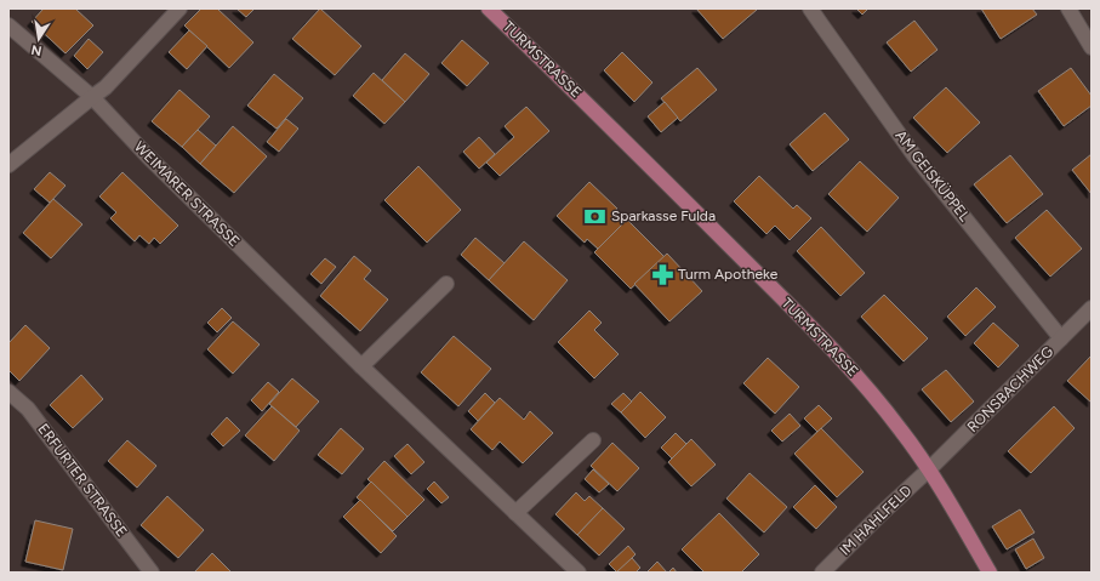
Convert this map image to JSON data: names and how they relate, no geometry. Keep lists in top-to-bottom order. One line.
{"streets":{"main road":["TURMSTRASSE"],"street":["AM GEISKÜPPEL","WEIMARER STRASSE","RONSBACHWEG","ERFURTER STRASSE","IM HAHLFELD"]},"crossings":[["TURMSTRASSE","RONSBACHWEG"],["TURMSTRASSE","IM HAHLFELD"],["AM GEISKÜPPEL","RONSBACHWEG"],["RONSBACHWEG","IM HAHLFELD"]],"places":{"bank":["Sparkasse Fulda"],"pharmacy":["Turm Apotheke"]},"north":"bottom"}
